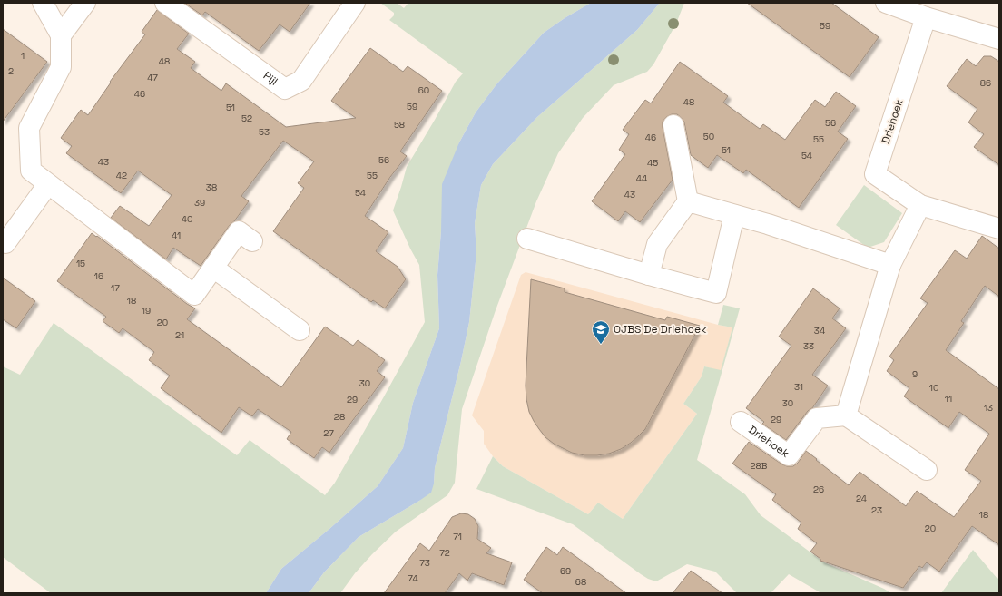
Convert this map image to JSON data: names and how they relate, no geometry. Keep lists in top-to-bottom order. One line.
{"streets":{"street":["Pijl","Driehoek"]},"places":{"school or university":["OJBS De Driehoek"]},"house_numbers":["59","1","48","2","47","86","60","46","48","59","51","52","56","58","53","50","46","55","51","54","56","43","45","42","55","44","38","54","43","39","40","41","15","16","17","18","19","20","34","21","33","9","30","31","10","11","29","30","13","28","29","27","28B","26","24","23","18","20","71","72","73","69","74","68"]}
